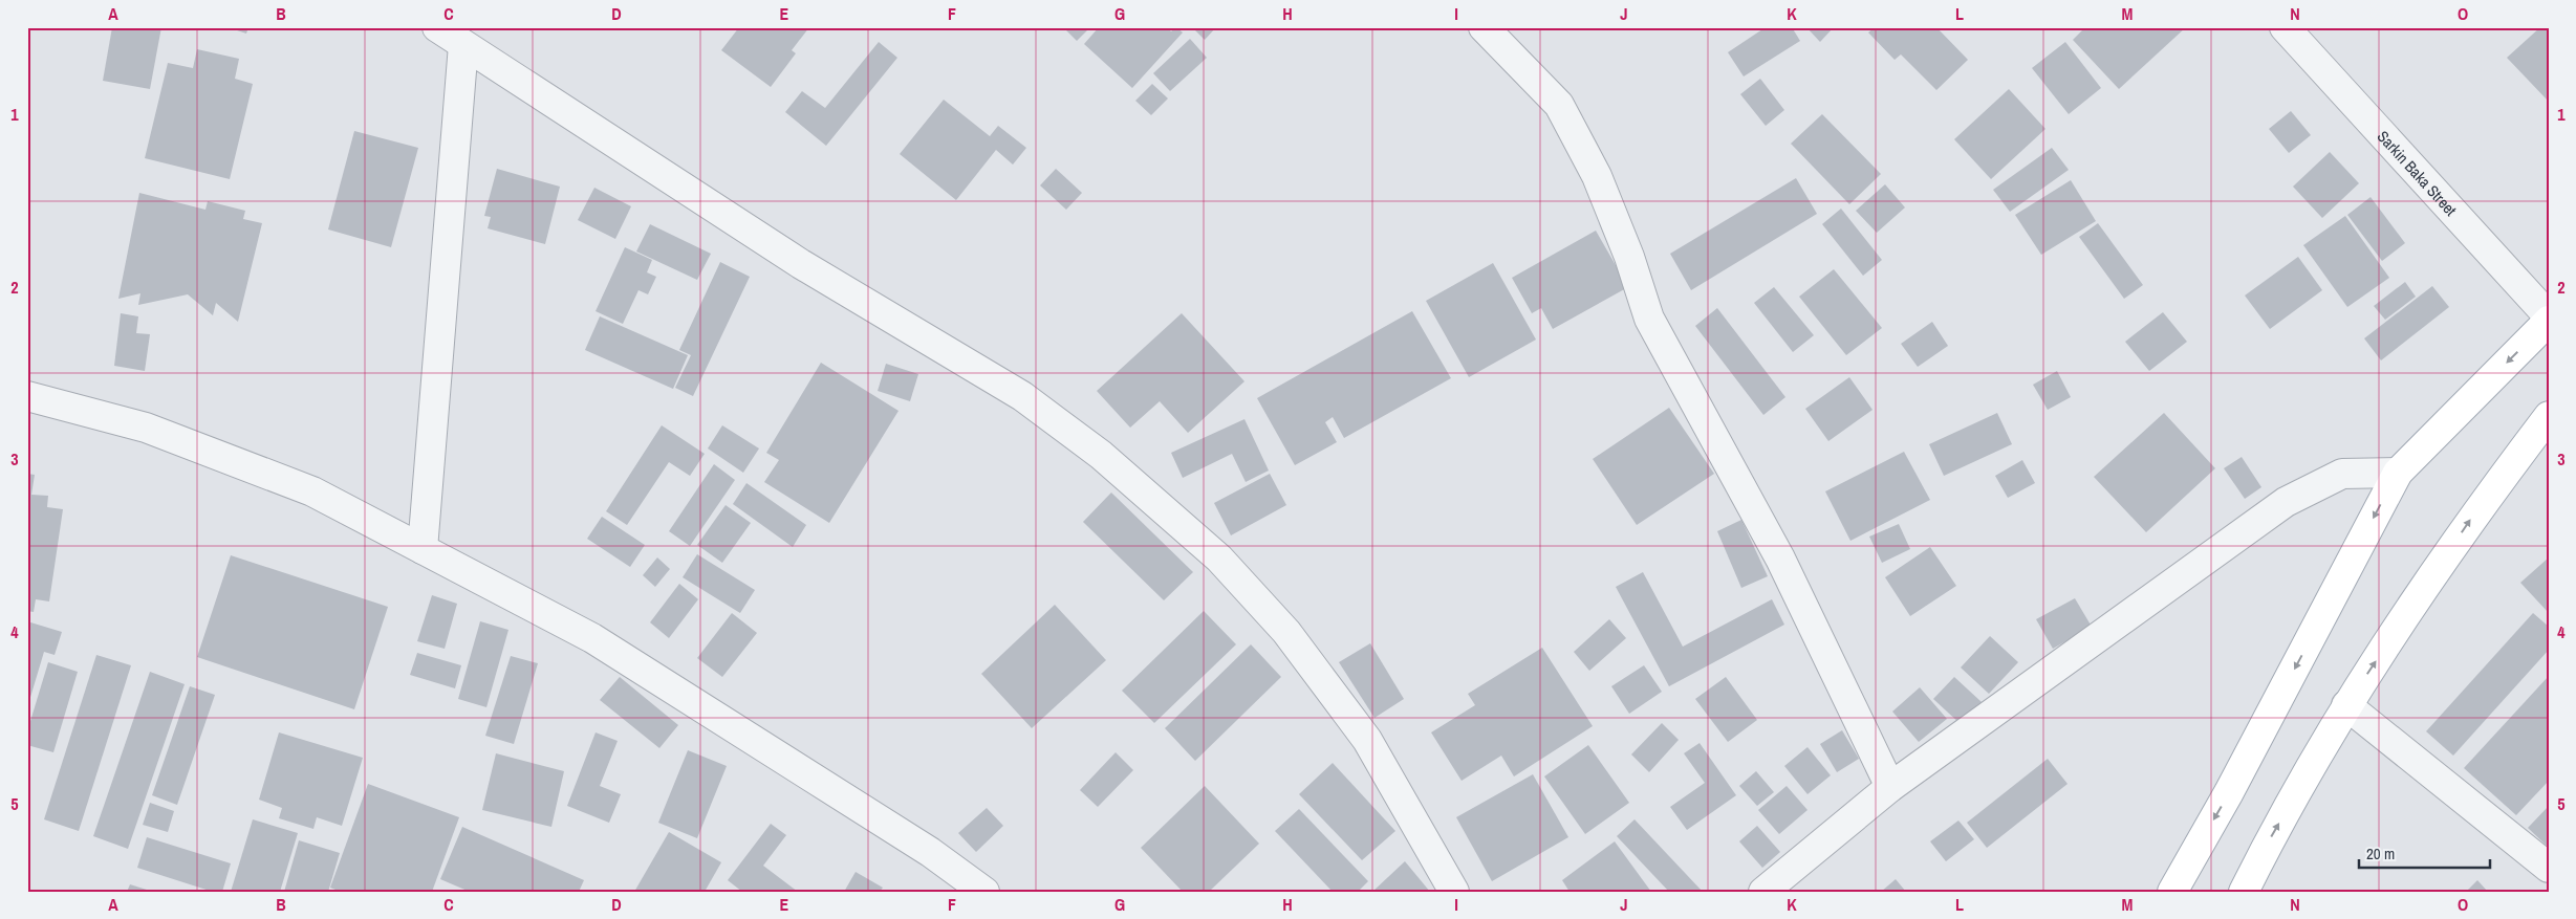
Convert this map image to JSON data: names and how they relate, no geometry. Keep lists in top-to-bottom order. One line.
{"streets":{"street":["Sarkin Baka Street"]},"scale_bar":"20 m","grid":{"columns":["A","B","C","D","E","F","G","H","I","J","K","L","M","N","O"],"rows":["1","2","3","4","5"]}}
